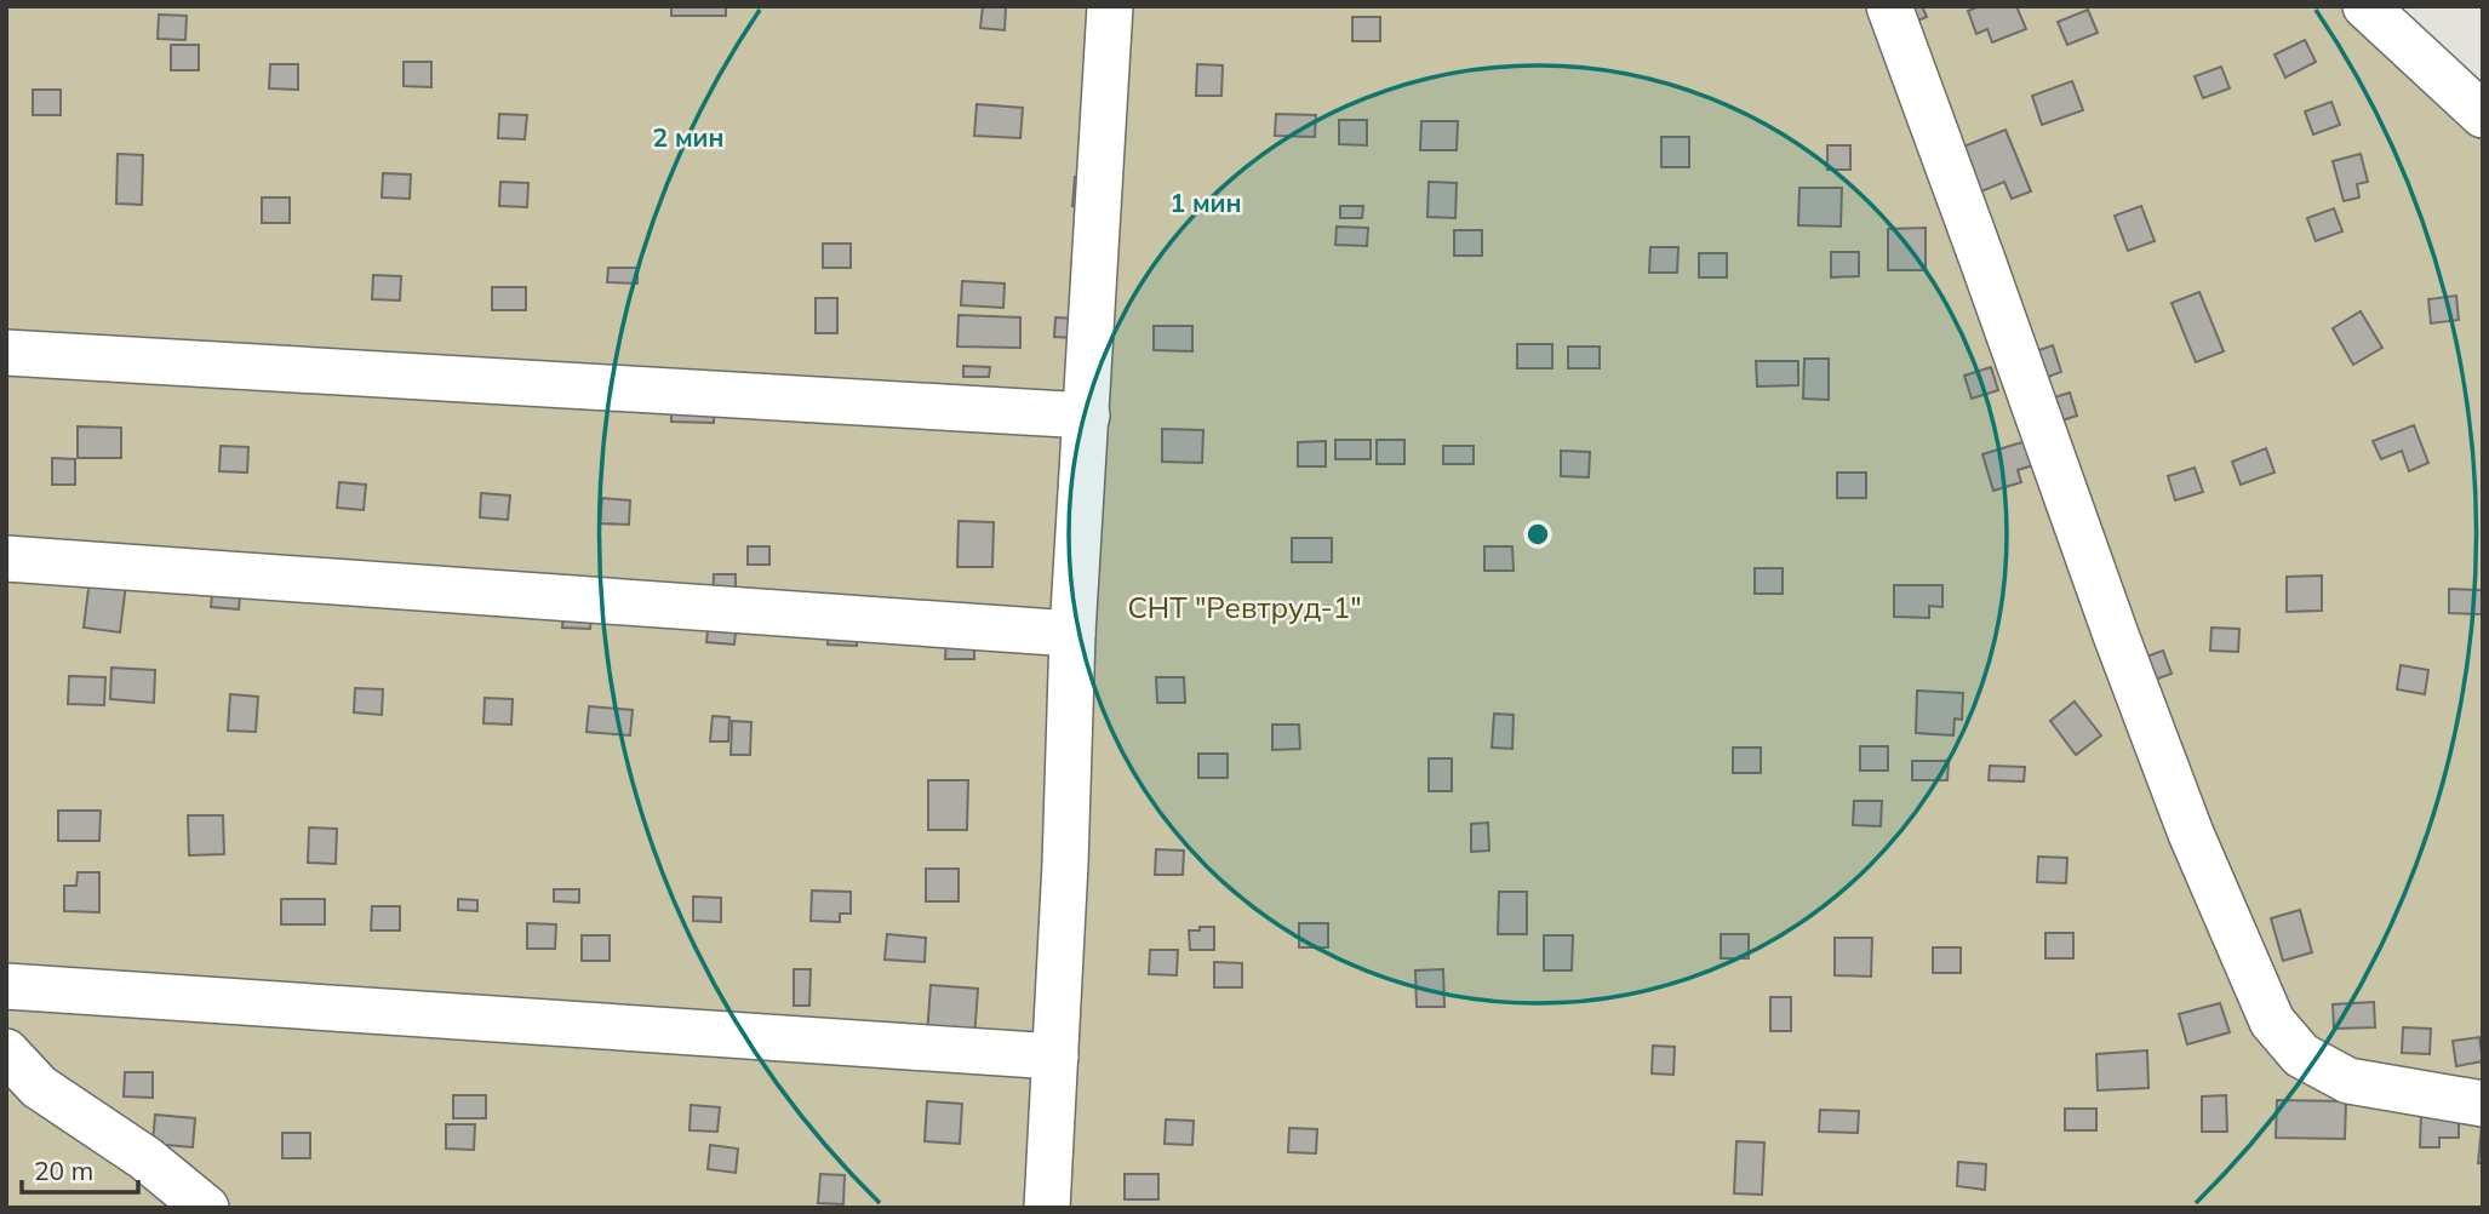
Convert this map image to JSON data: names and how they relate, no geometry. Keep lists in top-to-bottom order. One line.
{"parks":["СНТ \"Ревтруд-1\""],"scale_bar":"20 m","rings":["2 мин","1 мин"]}
